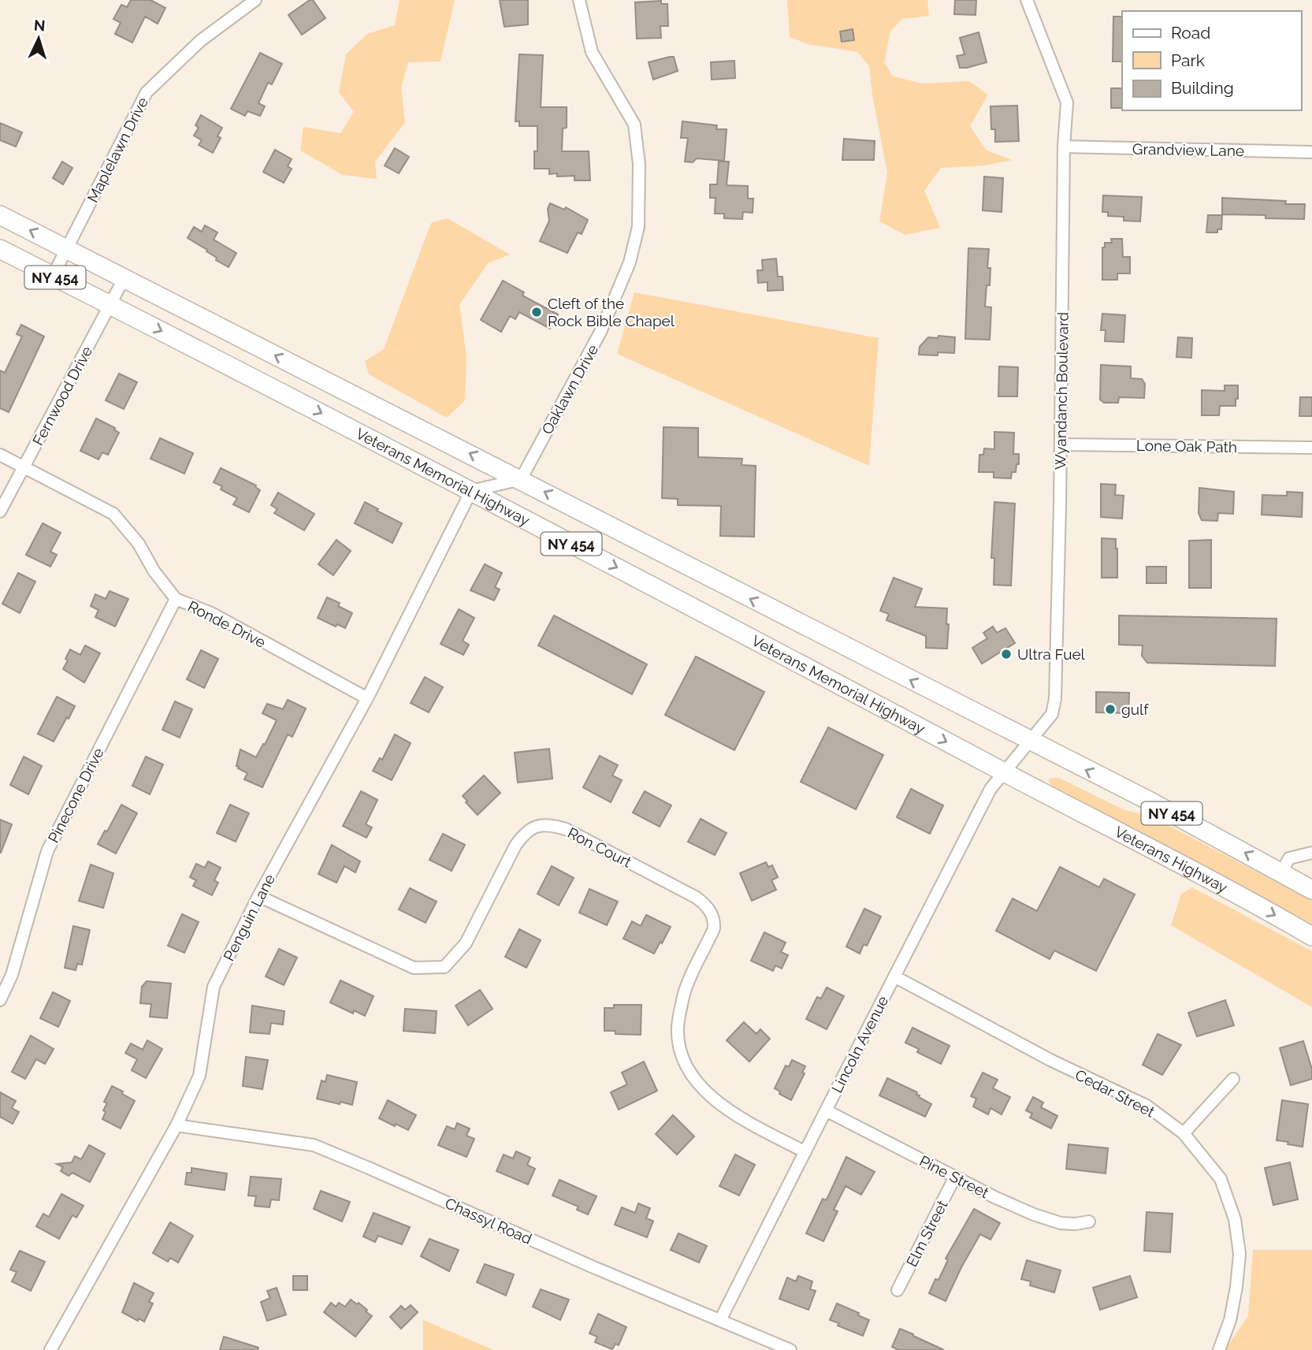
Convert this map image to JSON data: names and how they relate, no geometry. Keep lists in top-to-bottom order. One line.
{"streets":{"main road":["NY 454","Veterans Memorial Highway","Veterans Highway"],"street":["Maplelawn Drive","Grandview Lane","Oaklawn Drive","Wyandanch Boulevard","Fernwood Drive","Lone Oak Path","Ronde Drive","Pinecone Drive","Ron Court","Penguin Lane","Lincoln Avenue","Cedar Street","Pine Street","Chassyl Road","Elm Street"]},"crossings":[["Maplelawn Drive","Veterans Memorial Highway"],["Grandview Lane","Wyandanch Boulevard"],["NY 454","Wyandanch Boulevard"],["NY 454","Veterans Memorial Highway"],["Oaklawn Drive","Veterans Memorial Highway"],["Wyandanch Boulevard","Lone Oak Path"],["Wyandanch Boulevard","Veterans Memorial Highway"],["Wyandanch Boulevard","Lincoln Avenue"],["Fernwood Drive","Veterans Memorial Highway"],["Fernwood Drive","Ronde Drive"],["Veterans Memorial Highway","Veterans Highway"],["Veterans Memorial Highway","Penguin Lane"],["Veterans Memorial Highway","Lincoln Avenue"],["Ronde Drive","Pinecone Drive"],["Ronde Drive","Penguin Lane"],["Ron Court","Penguin Lane"],["Ron Court","Lincoln Avenue"],["Penguin Lane","Chassyl Road"],["Lincoln Avenue","Cedar Street"],["Lincoln Avenue","Pine Street"],["Lincoln Avenue","Chassyl Road"],["Pine Street","Elm Street"]],"places":["Cleft of the Rock Bible Chapel","Ultra Fuel","gulf"],"legend":["Road","Park","Building"],"north":"top"}
